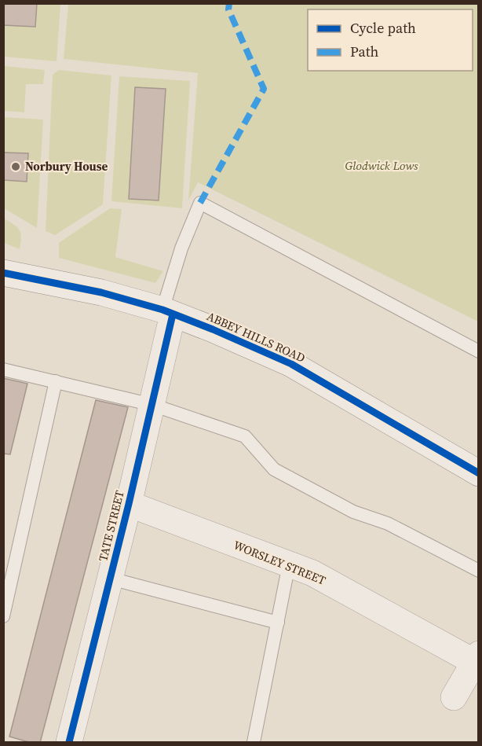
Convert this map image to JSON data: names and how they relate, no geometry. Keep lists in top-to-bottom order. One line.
{"streets":{"street":["ABBEY HILLS ROAD","TATE STREET","WORSLEY STREET"]},"crossings":[["ABBEY HILLS ROAD","TATE STREET"],["TATE STREET","WORSLEY STREET"]],"parks":["Glodwick Lows"],"places":["Norbury House"],"legend":["Cycle path","Path"]}
